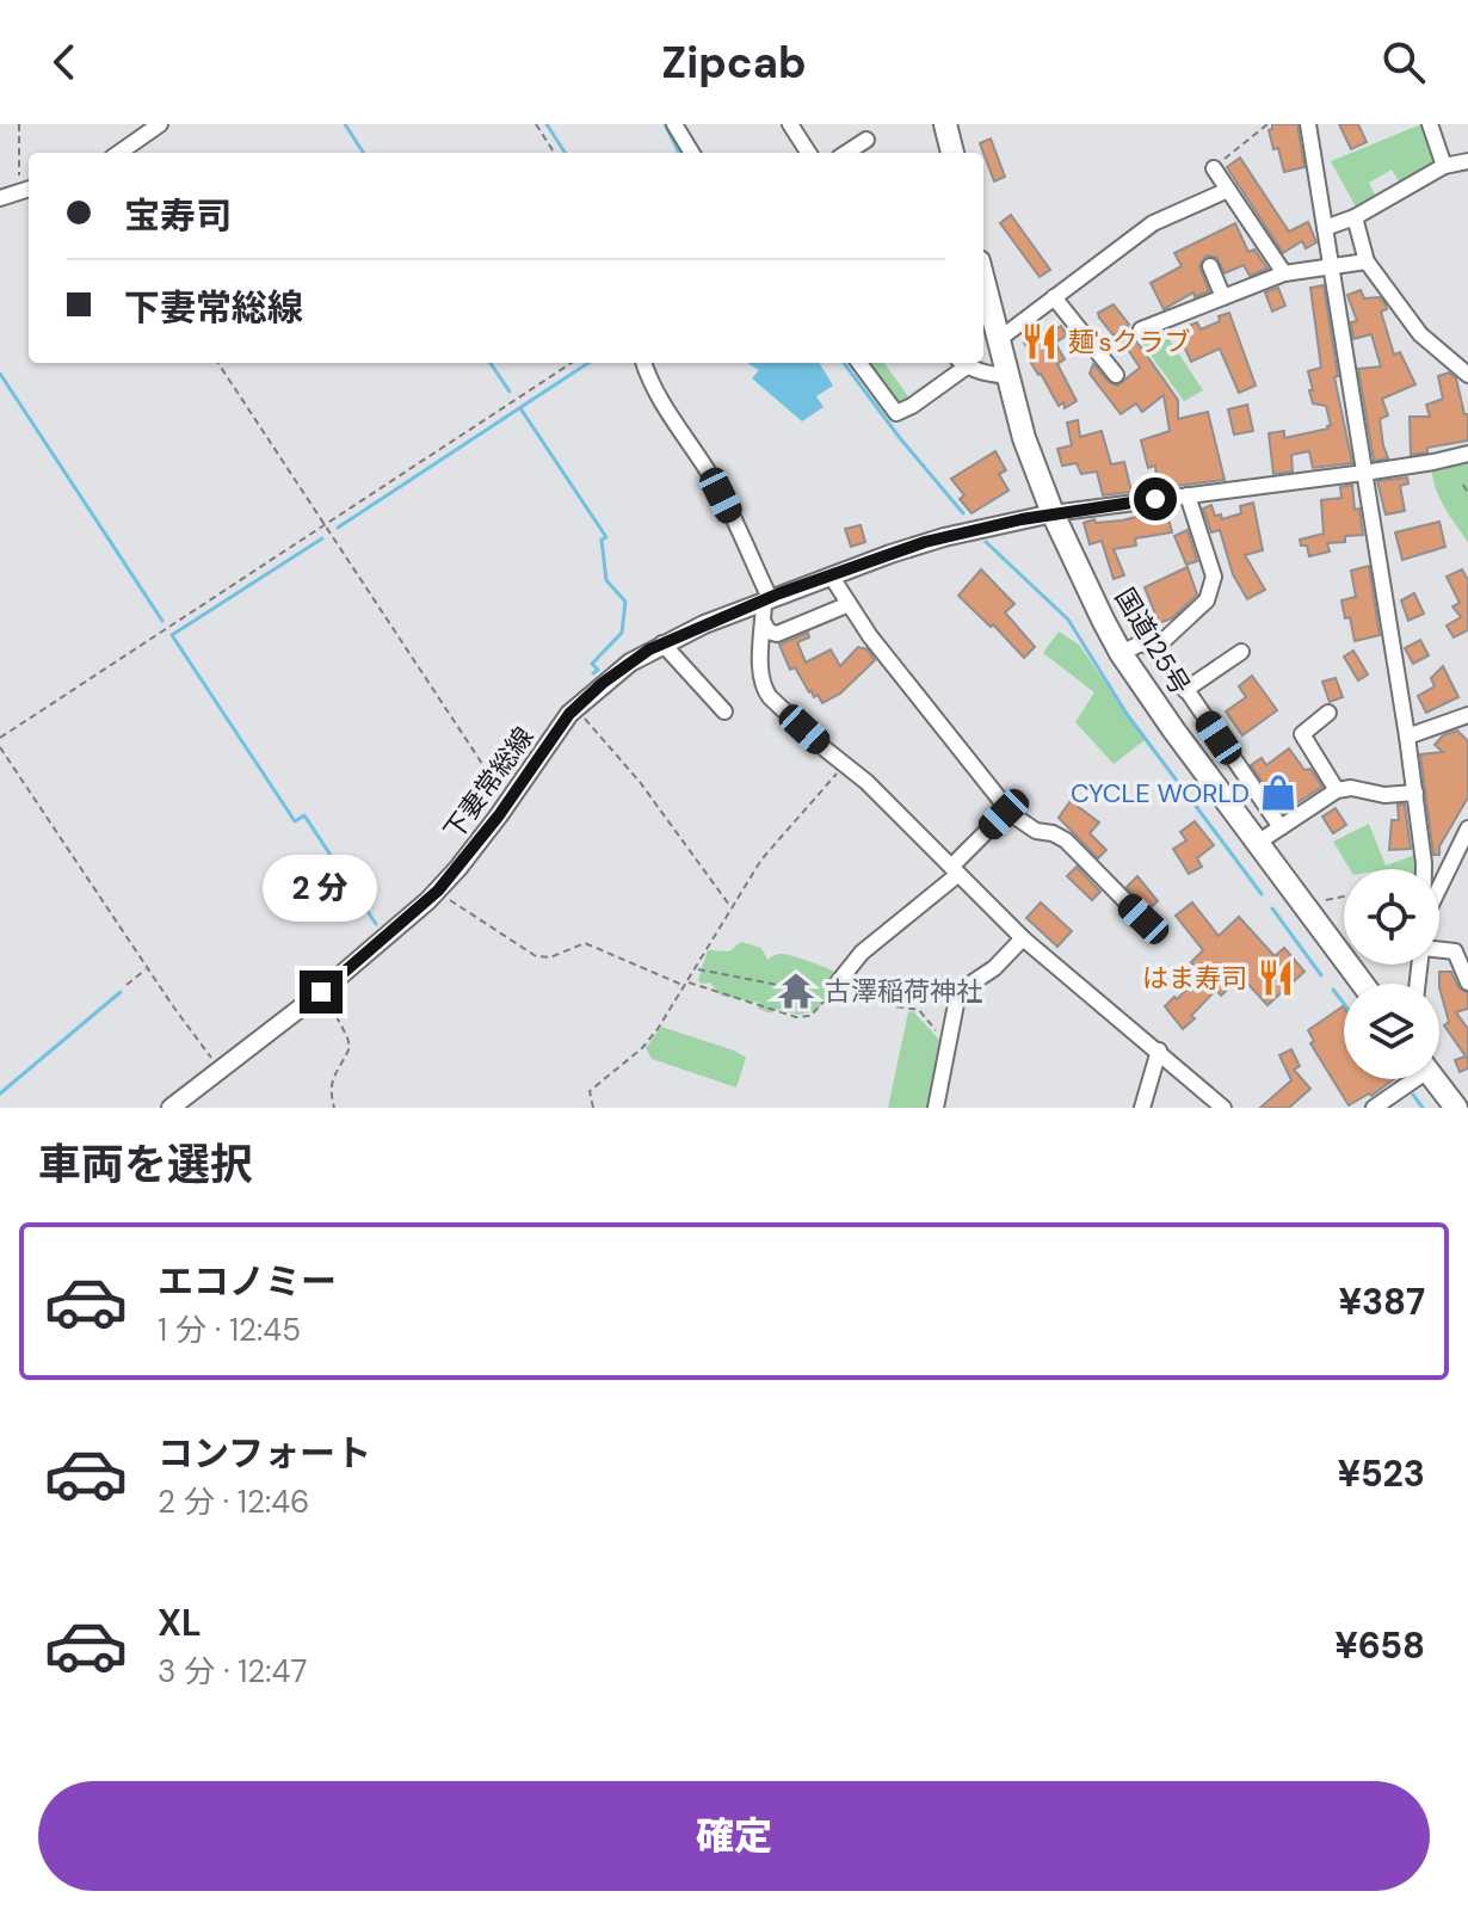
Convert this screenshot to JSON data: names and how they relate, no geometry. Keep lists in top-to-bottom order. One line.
{"streets":{"highway":["国道125号"],"main road":["下妻常総線"]},"crossings":[["国道125号","下妻常総線"]],"places":{"restaurant":["麺'sクラブ","はま寿司"],"shop":["CYCLE WORLD"],"temple":["古澤稲荷神社"]},"page":{"header":"Zipcab","banner":["宝寿司","下妻常総線"],"bubble":"2 分","heading":"車両を選択","list":[{"name":"エコノミー","note":"1 分 · 12:45","value":"¥387"},{"name":"コンフォート","note":"2 分 · 12:46","value":"¥523"},{"name":"XL","note":"3 分 · 12:47","value":"¥658"}],"buttons":"確定"}}
